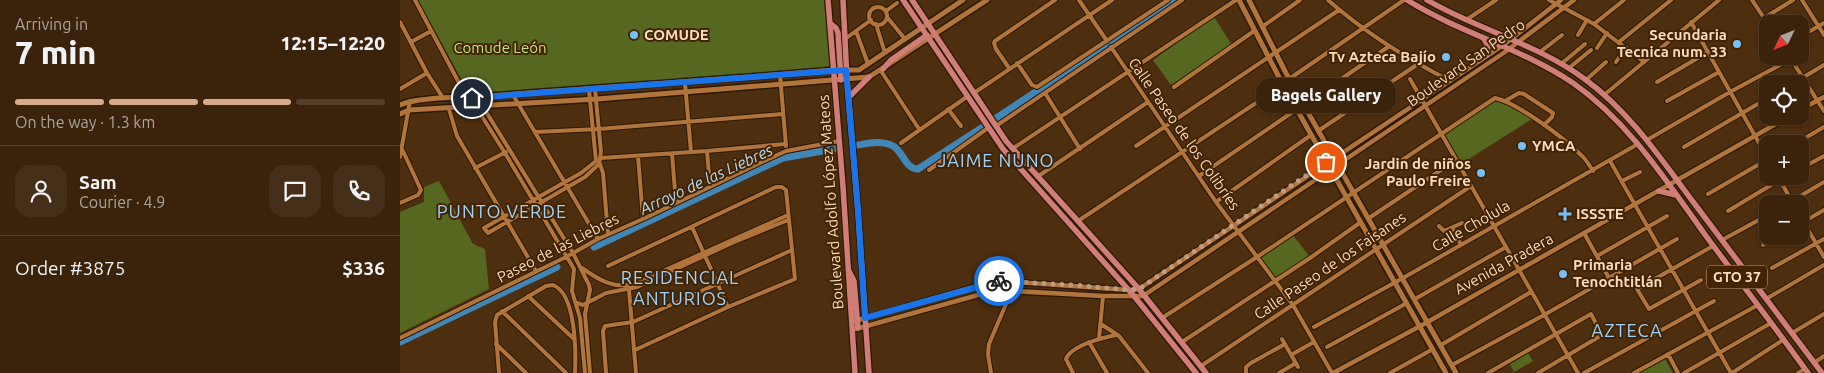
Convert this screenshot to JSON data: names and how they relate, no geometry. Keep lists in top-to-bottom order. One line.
{"streets":{"main road":["Boulevard Adolfo López Mateos","GTO 37"],"street":["Boulevard San Pedro","Calle Paseo de los Colibríes","Calle Cholula","Paseo de las Liebres","Avenida Pradera","Calle Paseo de los Faisanes"]},"crossings":[["Boulevard San Pedro","Calle Paseo de los Colibríes"],["Boulevard San Pedro","Boulevard Adolfo López Mateos"],["Boulevard San Pedro","GTO 37"],["Calle Paseo de los Colibríes","Avenida Pradera"],["Calle Paseo de los Colibríes","Calle Paseo de los Faisanes"],["Boulevard Adolfo López Mateos","Paseo de las Liebres"],["Calle Cholula","GTO 37"],["Avenida Pradera","GTO 37"]],"districts":["JAIME NUNO","PUNTO VERDE","RESIDENCIAL ANTURIOS","AZTECA"],"water":["Arroyo de las Liebres"],"parks":["Comude León"],"places":{"other":["COMUDE","Secundaria Tecnica num. 33","Tv Azteca Bajío","YMCA","Bagels Gallery","Jardin de niños Paulo Freire","Primaria Tenochtitlán"],"health":["ISSSTE"]},"north":"bottom left","page":{"heading":["7 min","Arriving in","12:15–12:20"],"panel":["Sam","Courier · 4.9","Order #3875","$336"],"map_buttons":["+","−"],"bubble":"Bagels Gallery","bar":"On the way · 1.3 km"}}
